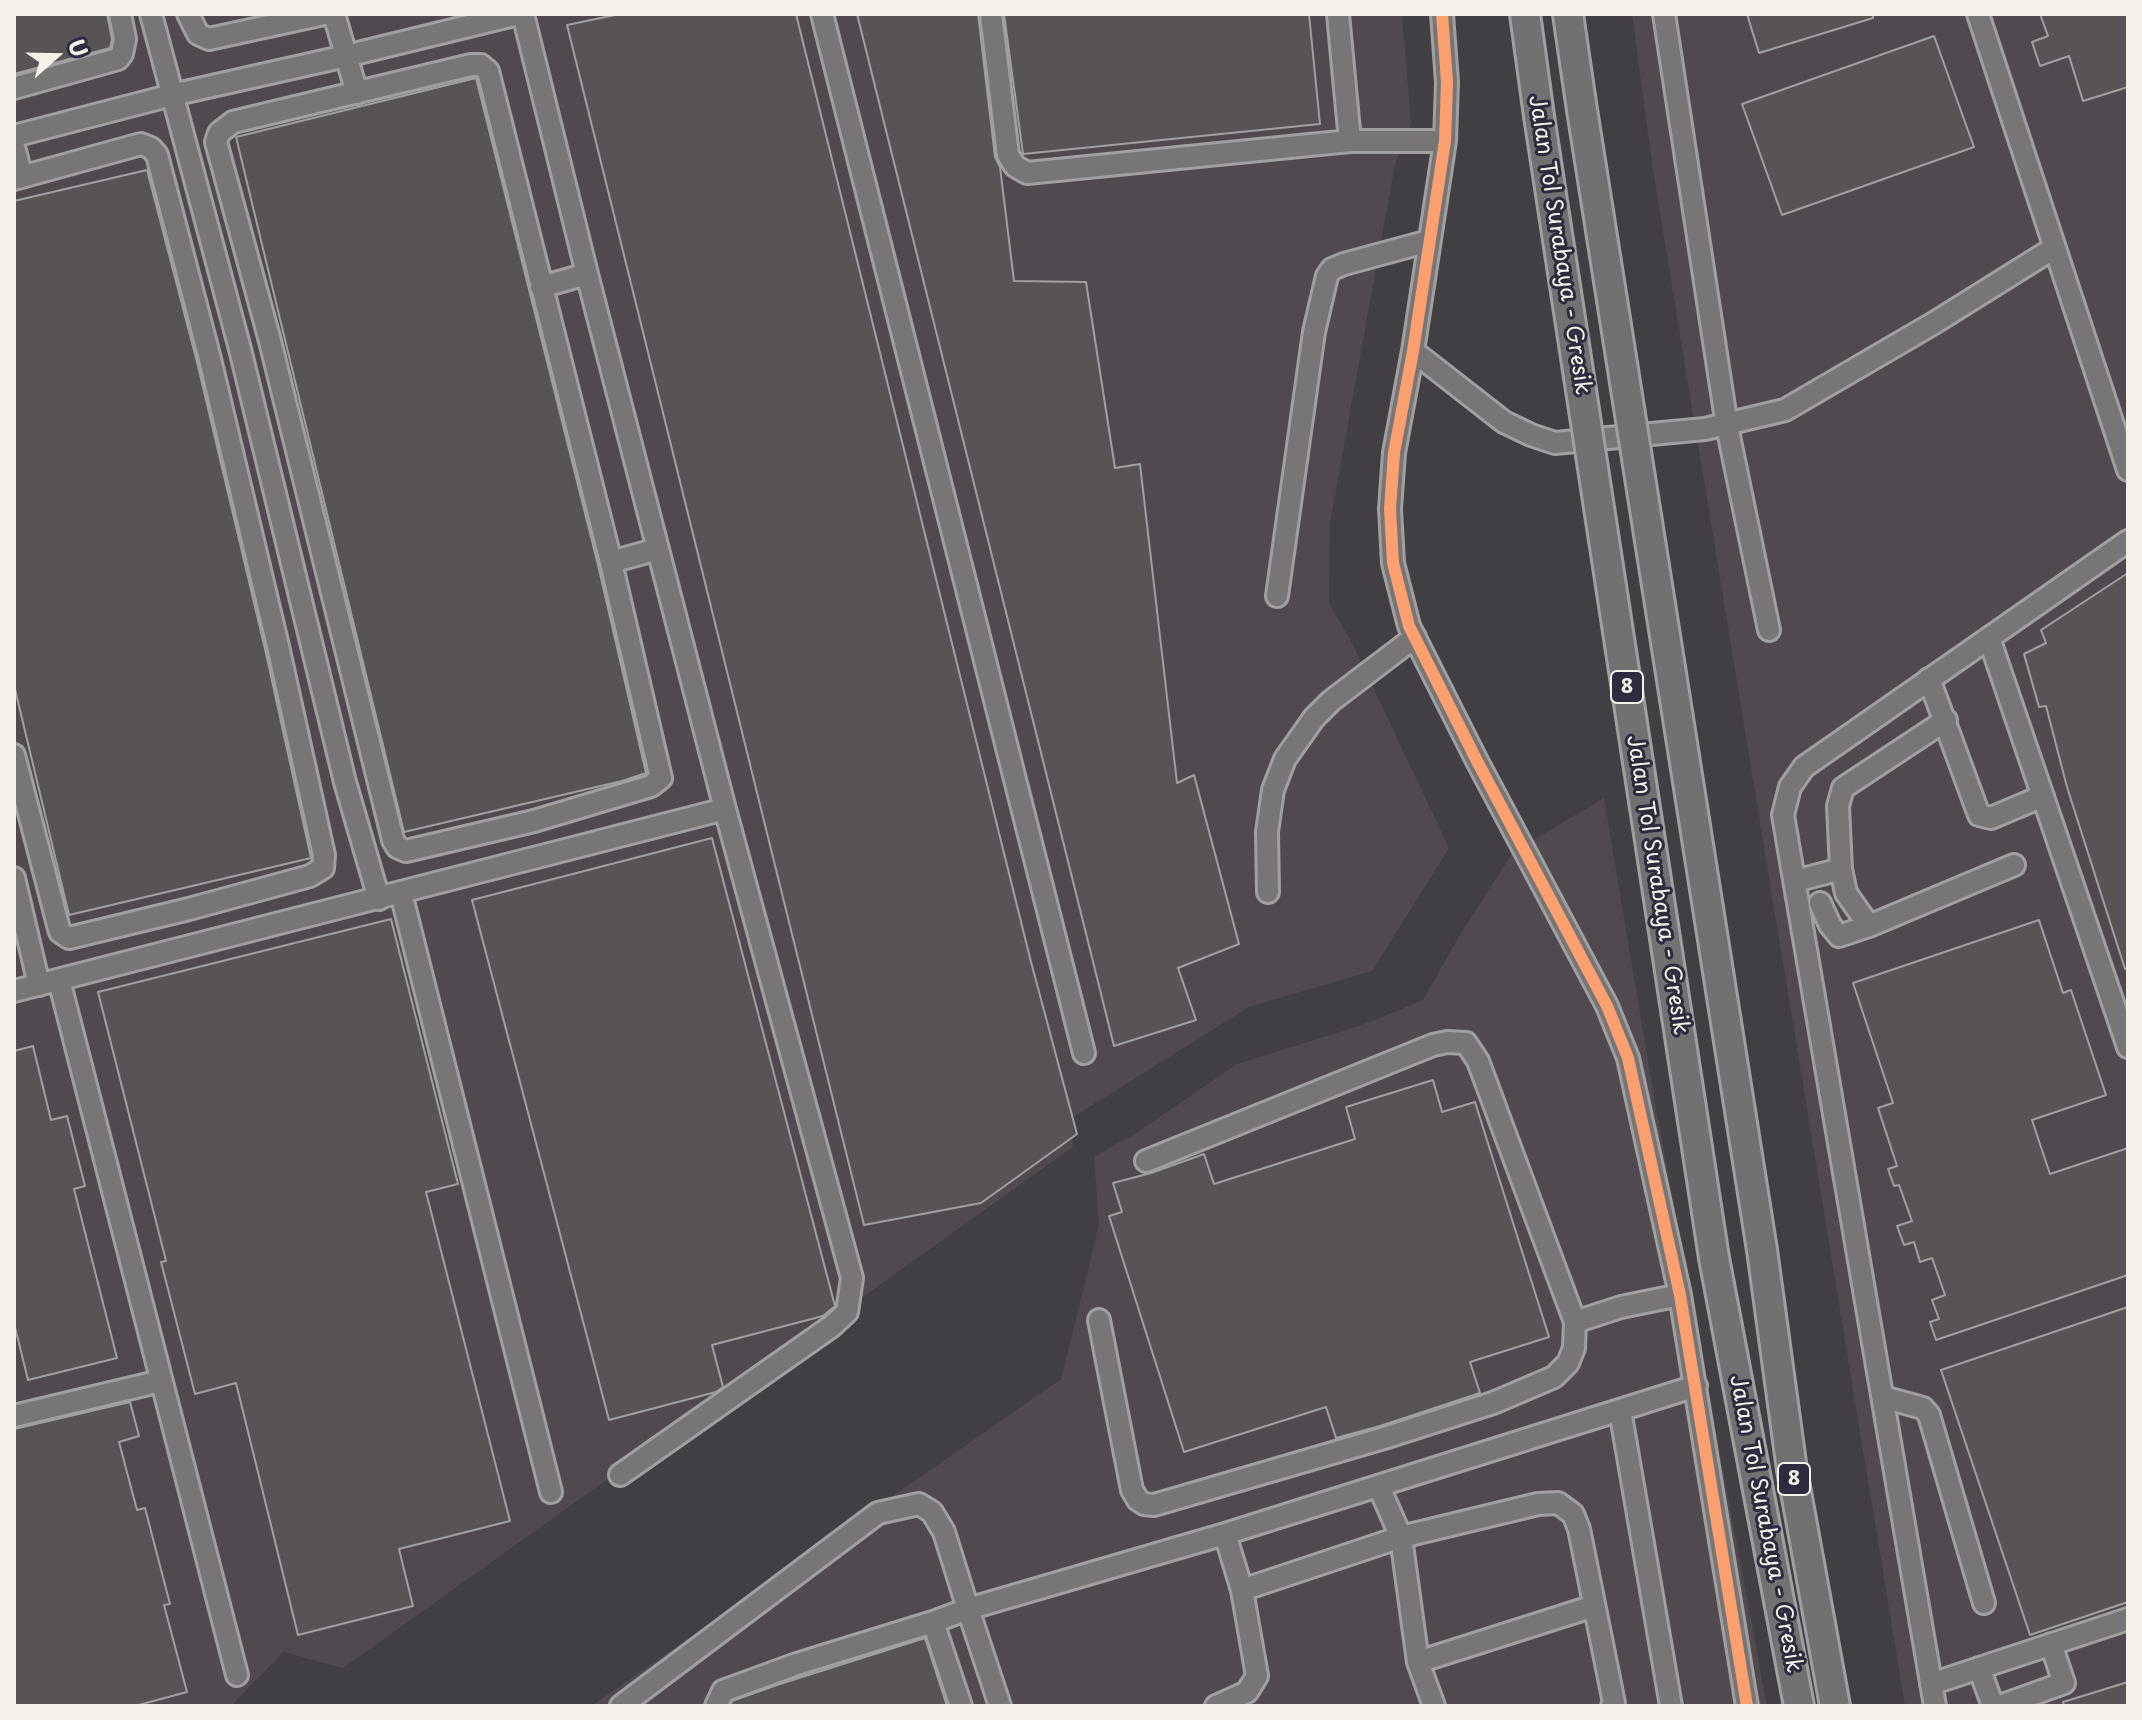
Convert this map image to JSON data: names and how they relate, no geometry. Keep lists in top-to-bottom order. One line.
{"streets":{"highway":["Jalan Tol Surabaya - Gresik","8"]},"north":"right"}
